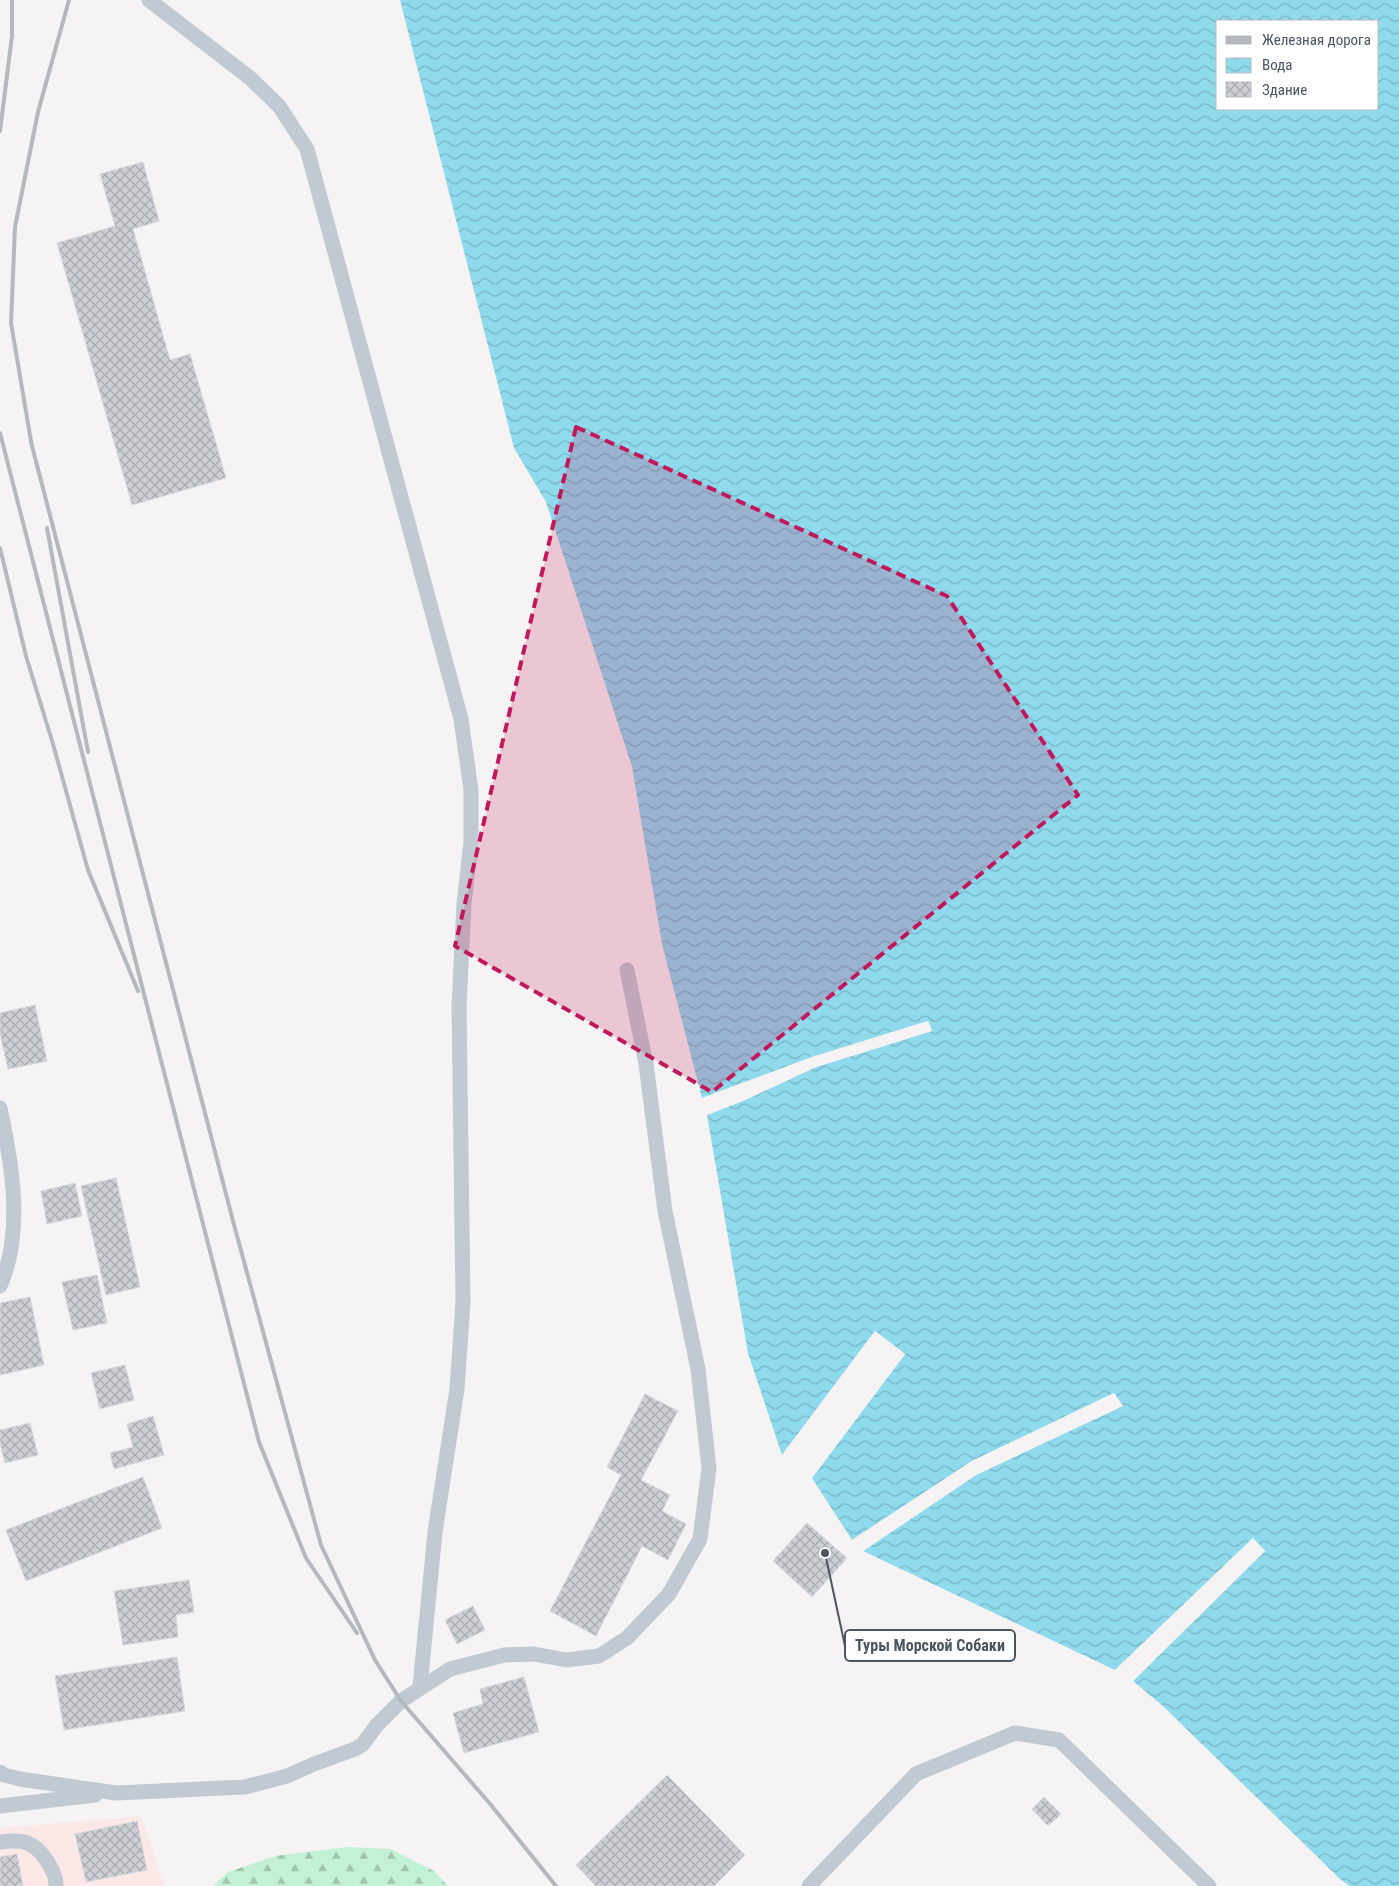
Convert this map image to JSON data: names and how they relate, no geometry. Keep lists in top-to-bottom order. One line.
{"places":["Туры Морской Собаки"],"legend":["Железная дорога","Вода","Здание"]}
